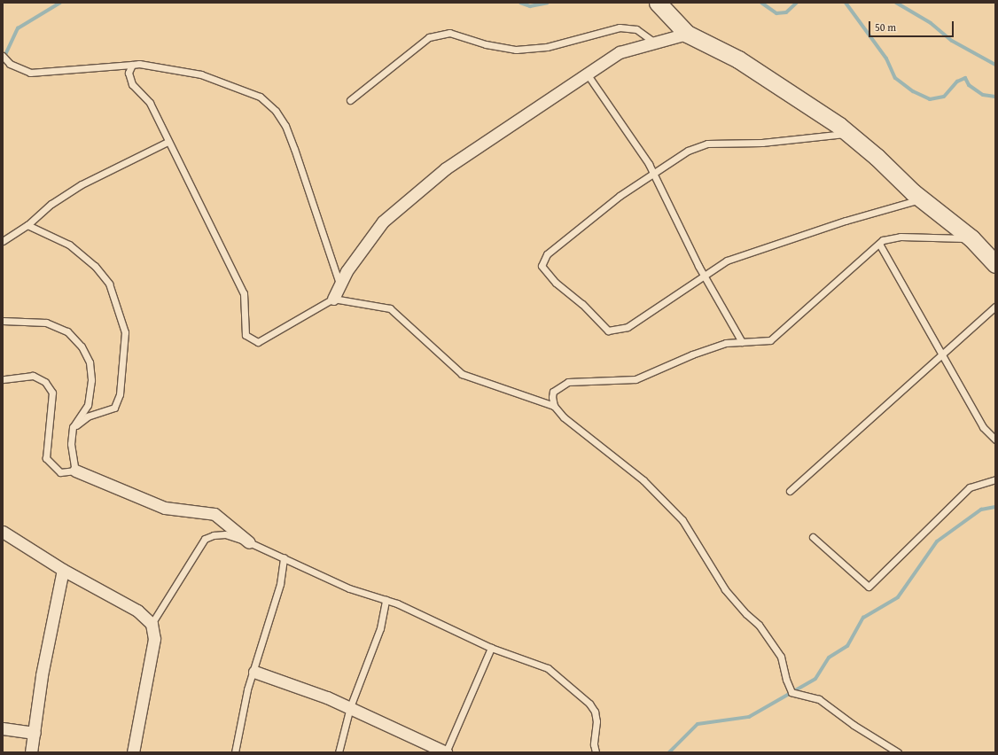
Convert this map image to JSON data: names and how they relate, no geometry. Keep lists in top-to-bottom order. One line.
{"scale_bar":"50 m"}
